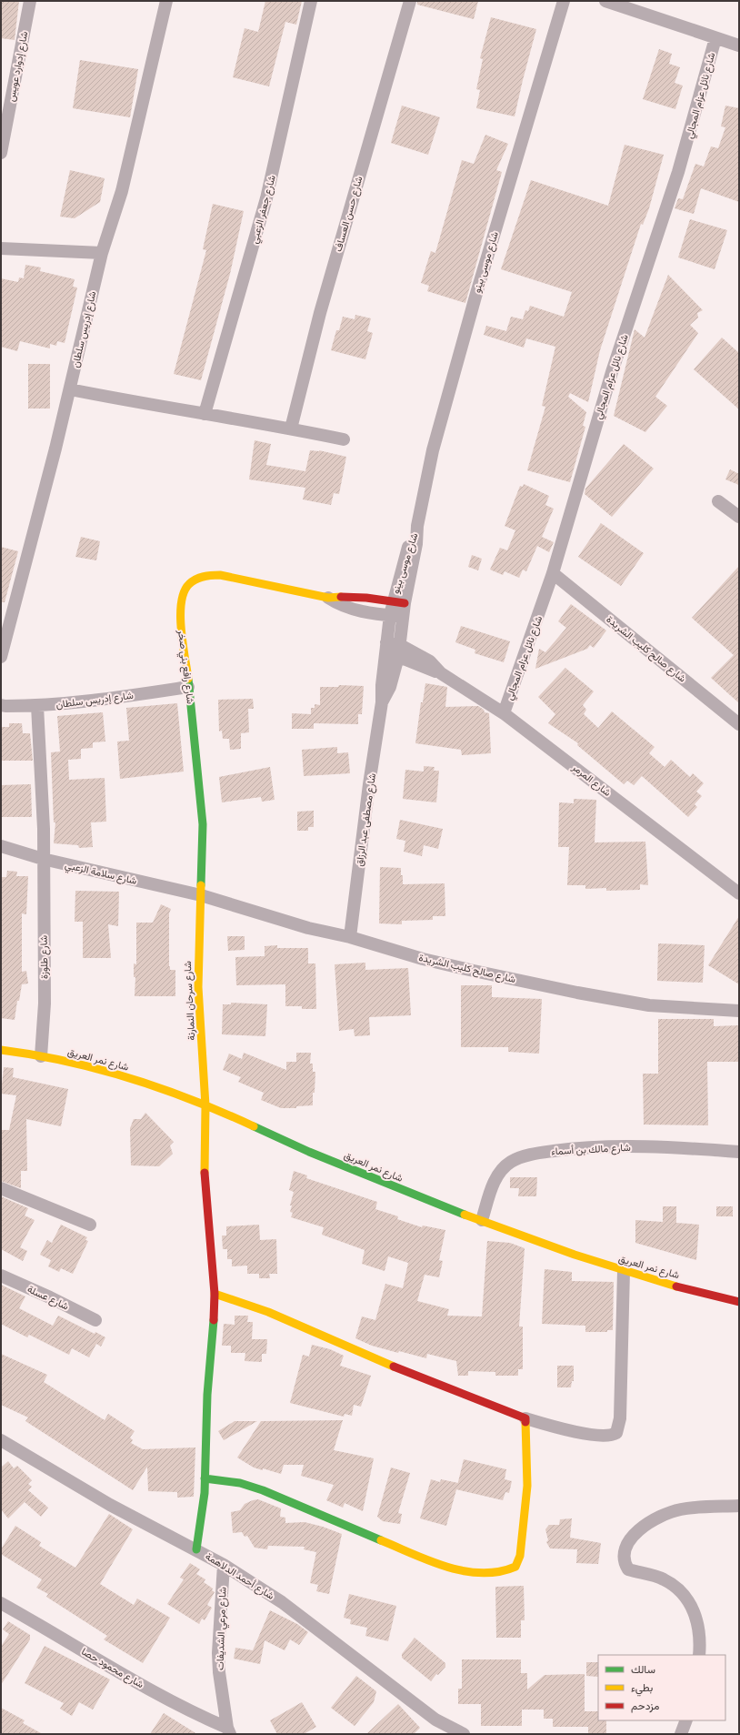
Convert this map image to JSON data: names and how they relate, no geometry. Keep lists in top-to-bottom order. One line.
{"streets":{"street":["شارع إدوارد عويس","شارع نائل عزام المجالي","شارع جعفر الزعبي","شارع حسن العساف","شارع موسى بينو","شارع إدريس سلطان","شارع صالح كليب الشريدة","شارع رافع بني صخر","شارع المرمر","شارع مصطفى عبد الرزاق","شارع سلامة الزعبي","شارع طلوزة","شارع سرحان النمارنة","شارع نمر العريق","شارع مالك بن أسماء","شارع عسلة","شارع أحمد الدلاهمة","شارع مرعي الشديفات","شارع محمود حصا"]},"crossings":[["شارع نائل عزام المجالي","شارع صالح كليب الشريدة"],["شارع نائل عزام المجالي","شارع المرمر"],["شارع موسى بينو","شارع رافع بني صخر"],["شارع موسى بينو","شارع مصطفى عبد الرزاق"],["شارع إدريس سلطان","شارع رافع بني صخر"],["شارع إدريس سلطان","شارع طلوزة"],["شارع صالح كليب الشريدة","شارع رافع بني صخر"],["شارع صالح كليب الشريدة","شارع مصطفى عبد الرزاق"],["شارع صالح كليب الشريدة","شارع سلامة الزعبي"],["شارع صالح كليب الشريدة","شارع سرحان النمارنة"],["شارع رافع بني صخر","شارع مصطفى عبد الرزاق"],["شارع رافع بني صخر","شارع سلامة الزعبي"],["شارع رافع بني صخر","شارع سرحان النمارنة"],["شارع المرمر","شارع مصطفى عبد الرزاق"],["شارع سلامة الزعبي","شارع طلوزة"],["شارع سلامة الزعبي","شارع سرحان النمارنة"],["شارع طلوزة","شارع نمر العريق"],["شارع سرحان النمارنة","شارع نمر العريق"],["شارع سرحان النمارنة","شارع أحمد الدلاهمة"],["شارع نمر العريق","شارع مالك بن أسماء"],["شارع أحمد الدلاهمة","شارع مرعي الشديفات"],["شارع مرعي الشديفات","شارع محمود حصا"]],"legend":["سالك","بطيء","مزدحم"]}
